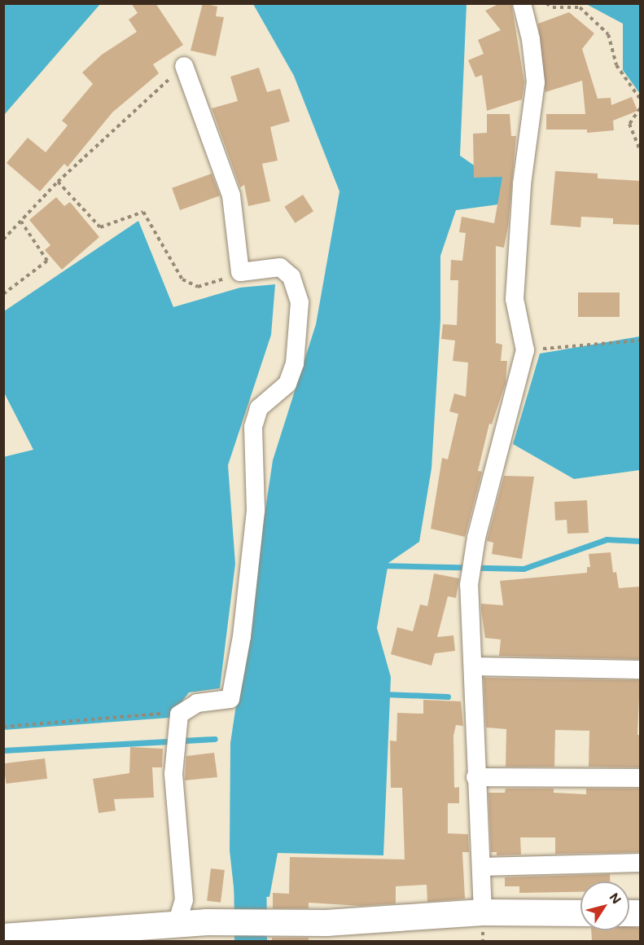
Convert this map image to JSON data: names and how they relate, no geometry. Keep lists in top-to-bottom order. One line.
{"north":"top right"}
